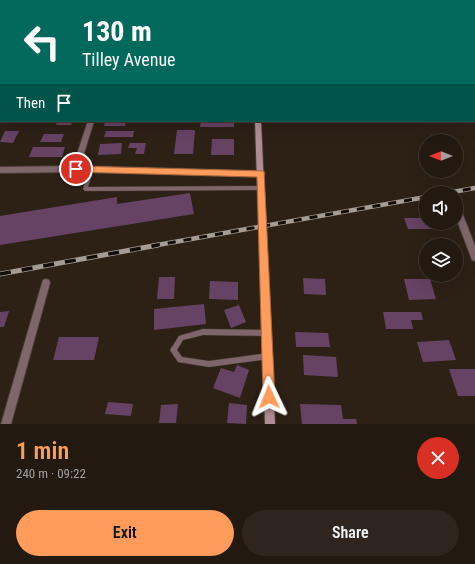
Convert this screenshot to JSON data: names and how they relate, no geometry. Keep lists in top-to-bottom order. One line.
{"north":"left","page":{"turn":["130 m","Tilley Avenue"],"then":"Then","heading":["1 min","240 m · 09:22"],"buttons":["Exit","Share"]}}
